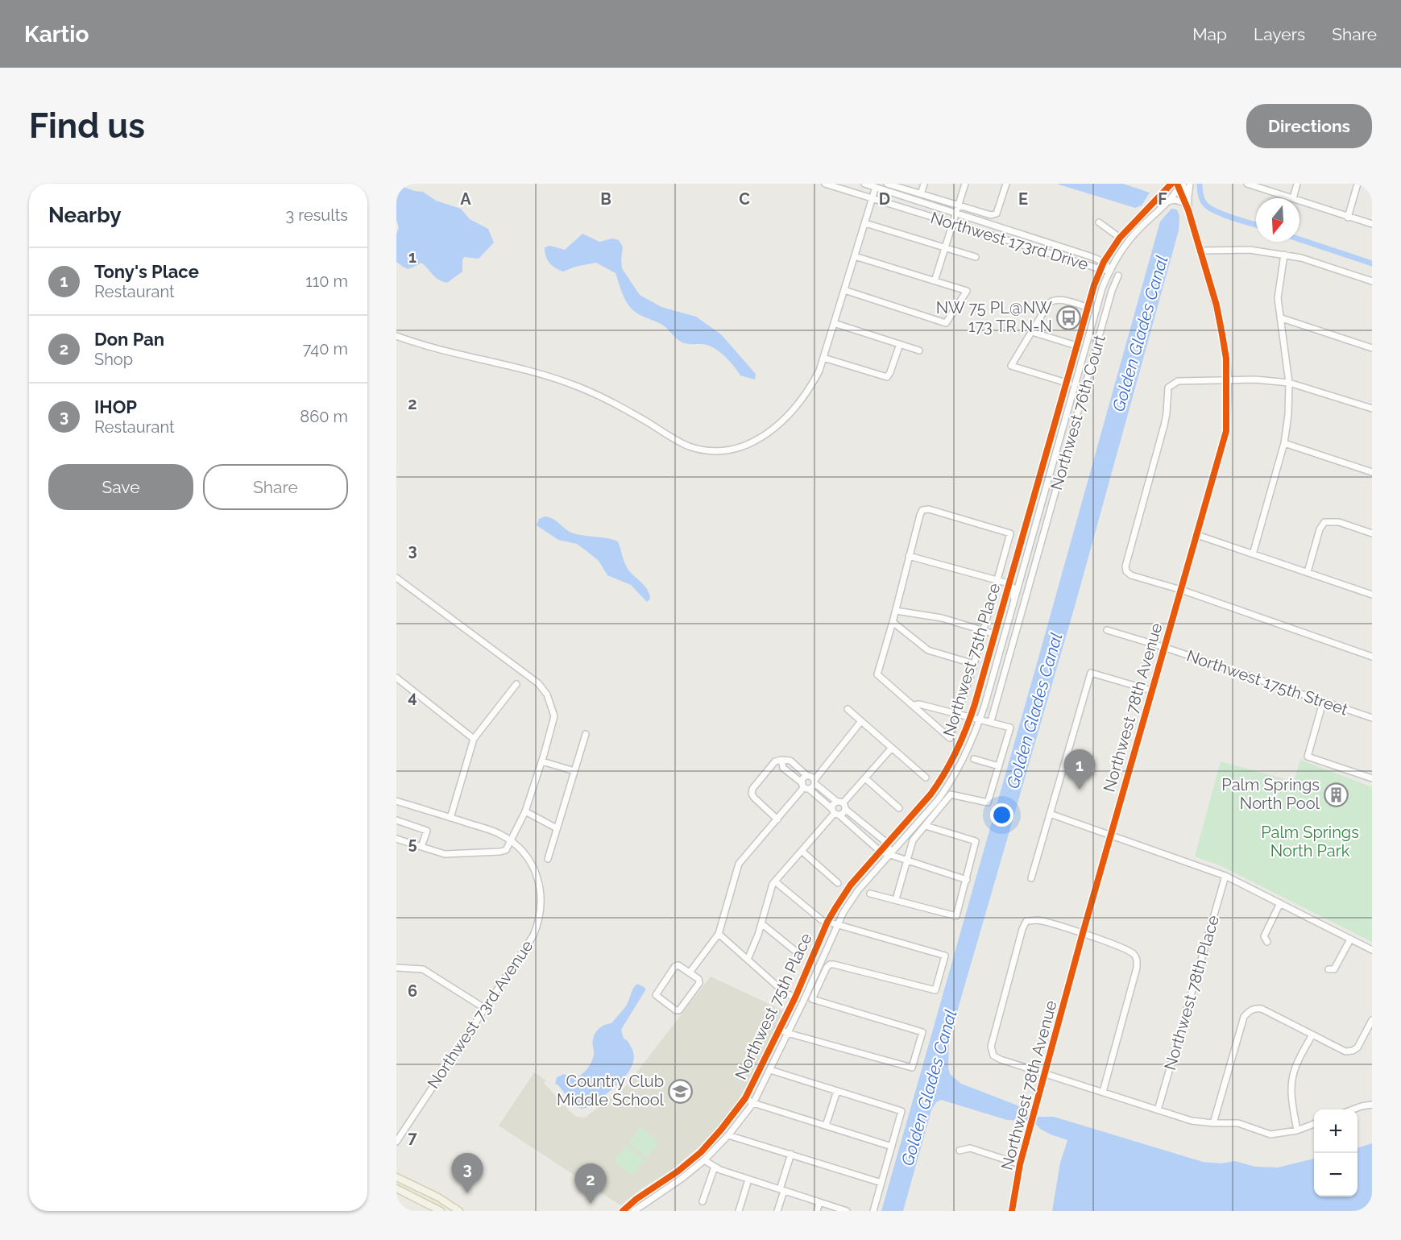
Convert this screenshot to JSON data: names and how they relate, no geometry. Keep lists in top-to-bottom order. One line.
{"streets":{"street":["Northwest 173rd Drive","Northwest 76th Court","Northwest 75th Place","Northwest 175th Street","Northwest 78th Avenue","Northwest 78th Place","Northwest 73rd Avenue"]},"crossings":[["Northwest 173rd Drive","Northwest 75th Place"],["Northwest 75th Place","Northwest 78th Avenue"],["Northwest 175th Street","Northwest 78th Avenue"]],"water":["Golden Glades Canal"],"parks":["Palm Springs North Park"],"places":{"bus stop":["NW 75 PL@NW 173 TR N-N"],"building":["Palm Springs North Pool"],"school or university":["Country Club Middle School"]},"north":"bottom","page":{"header":"Kartio","nav":["Map","Layers","Share"],"buttons":["Directions",["Save","Share"]],"title":"Find us","heading":["Nearby","3 results"],"list":[{"mark":"1","name":"Tony's Place","note":"Restaurant","value":"110 m"},{"mark":"2","name":"Don Pan","note":"Shop","value":"740 m"},{"mark":"3","name":"IHOP","note":"Restaurant","value":"860 m"}],"pins":["1","3","2"],"map_buttons":["+","−"]},"grid":{"columns":["A","B","C","D","E","F"],"rows":["1","2","3","4","5","6","7"]}}
